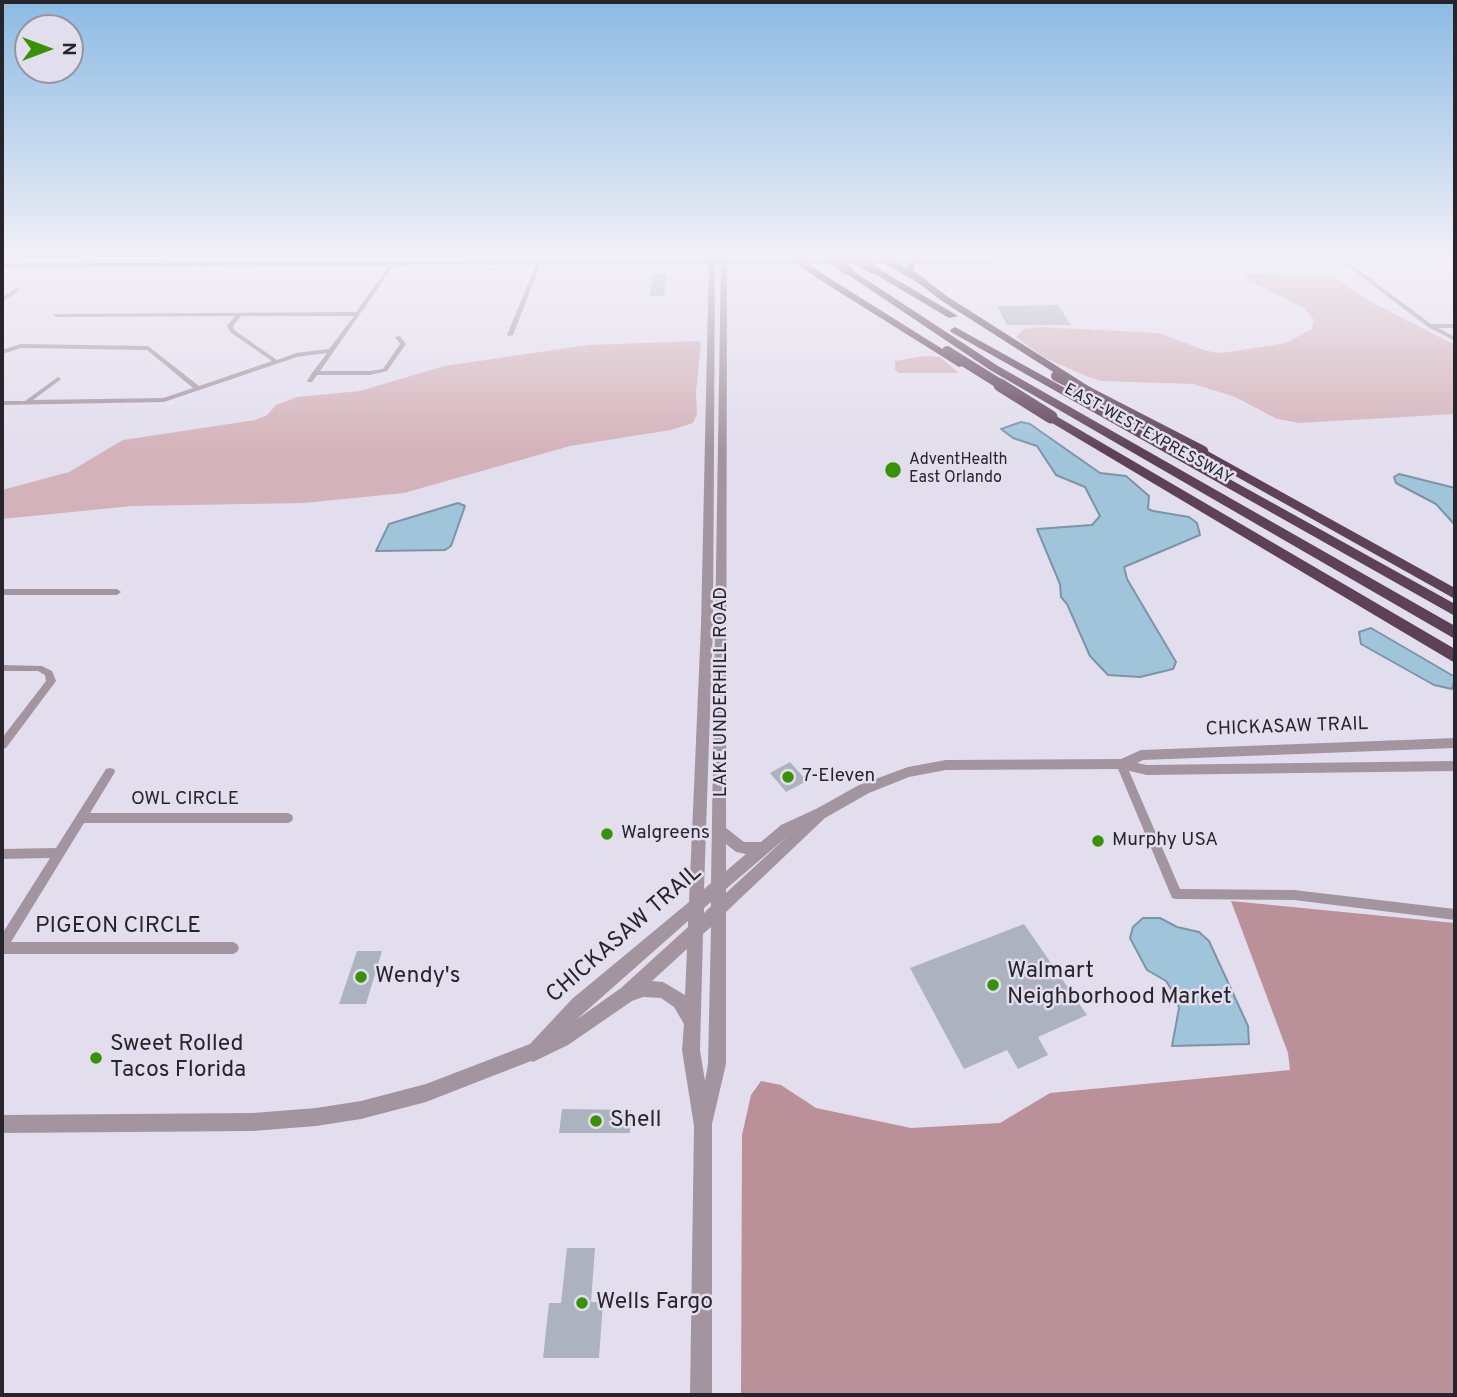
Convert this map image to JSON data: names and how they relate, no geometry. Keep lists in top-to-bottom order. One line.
{"streets":{"highway":["EAST-WEST EXPRESSWAY"],"street":["LAKE UNDERHILL ROAD","CHICKASAW TRAIL","OWL CIRCLE","PIGEON CIRCLE"]},"crossings":[["LAKE UNDERHILL ROAD","CHICKASAW TRAIL"]],"places":["AdventHealth East Orlando","7-Eleven","Walgreens","Murphy USA","Wendy's","Walmart Neighborhood Market","Sweet Rolled Tacos Florida","Shell","Wells Fargo"],"north":"right"}
